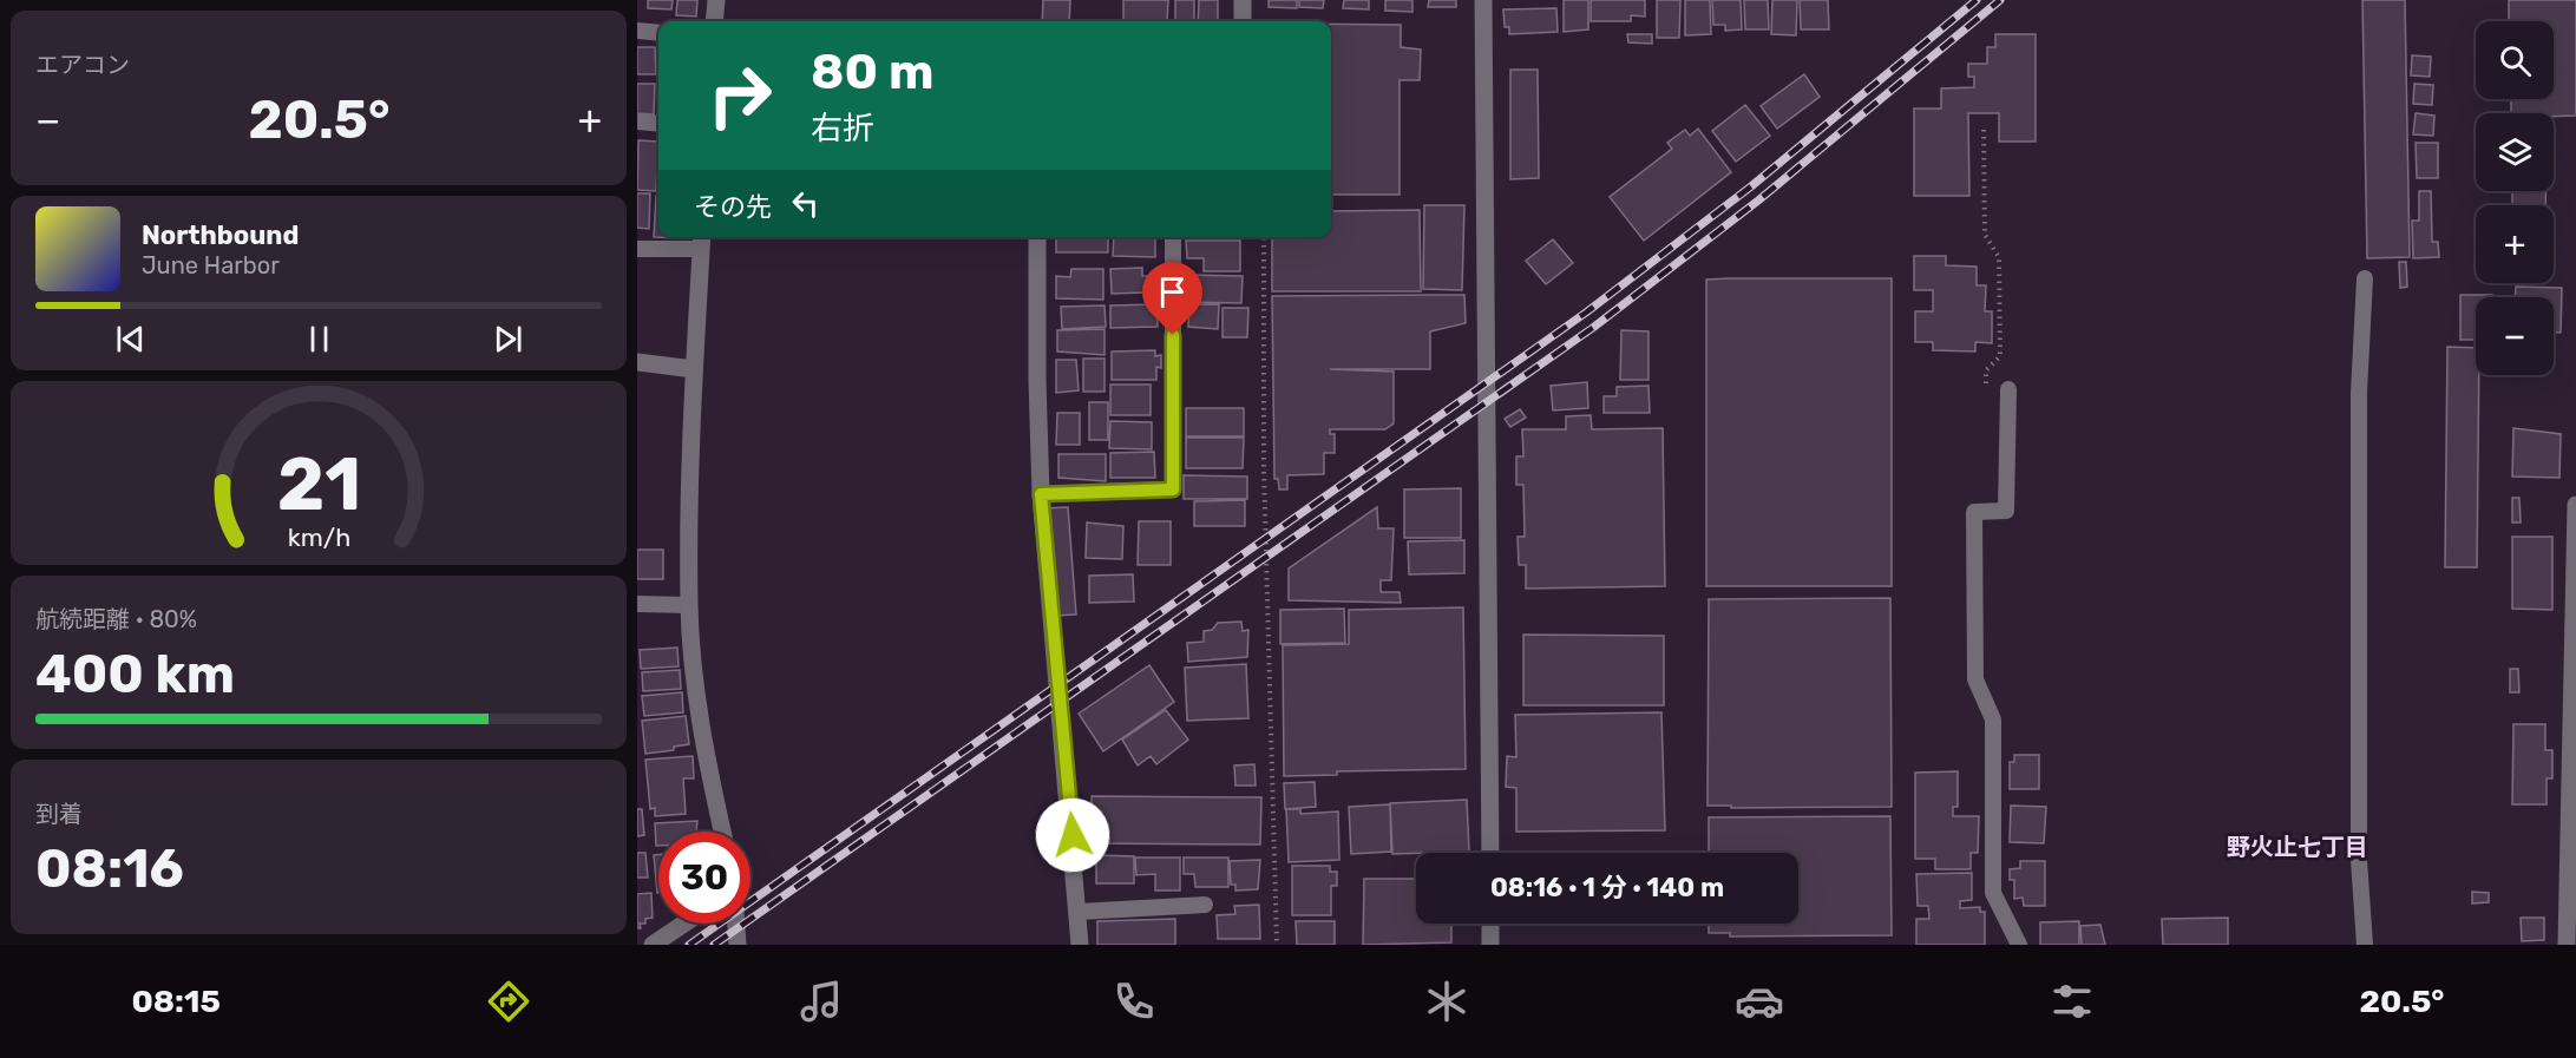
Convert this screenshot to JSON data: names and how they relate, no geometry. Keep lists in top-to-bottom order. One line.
{"districts":["野火止七丁目"],"page":{"tile":["エアコン",["航続距離 · 80%","400 km"],["到着","08:16"]],"map_buttons":["+","−"],"turn":["80 m","右折"],"heat":["−","20.5°","+"],"then":"その先","song":["Northbound","June Harbor"],"limit":"30","trip":"08:16 · 1 分 · 140 m","tabs":["08:15","20.5°"],"gauge":["21","km/h"]}}
